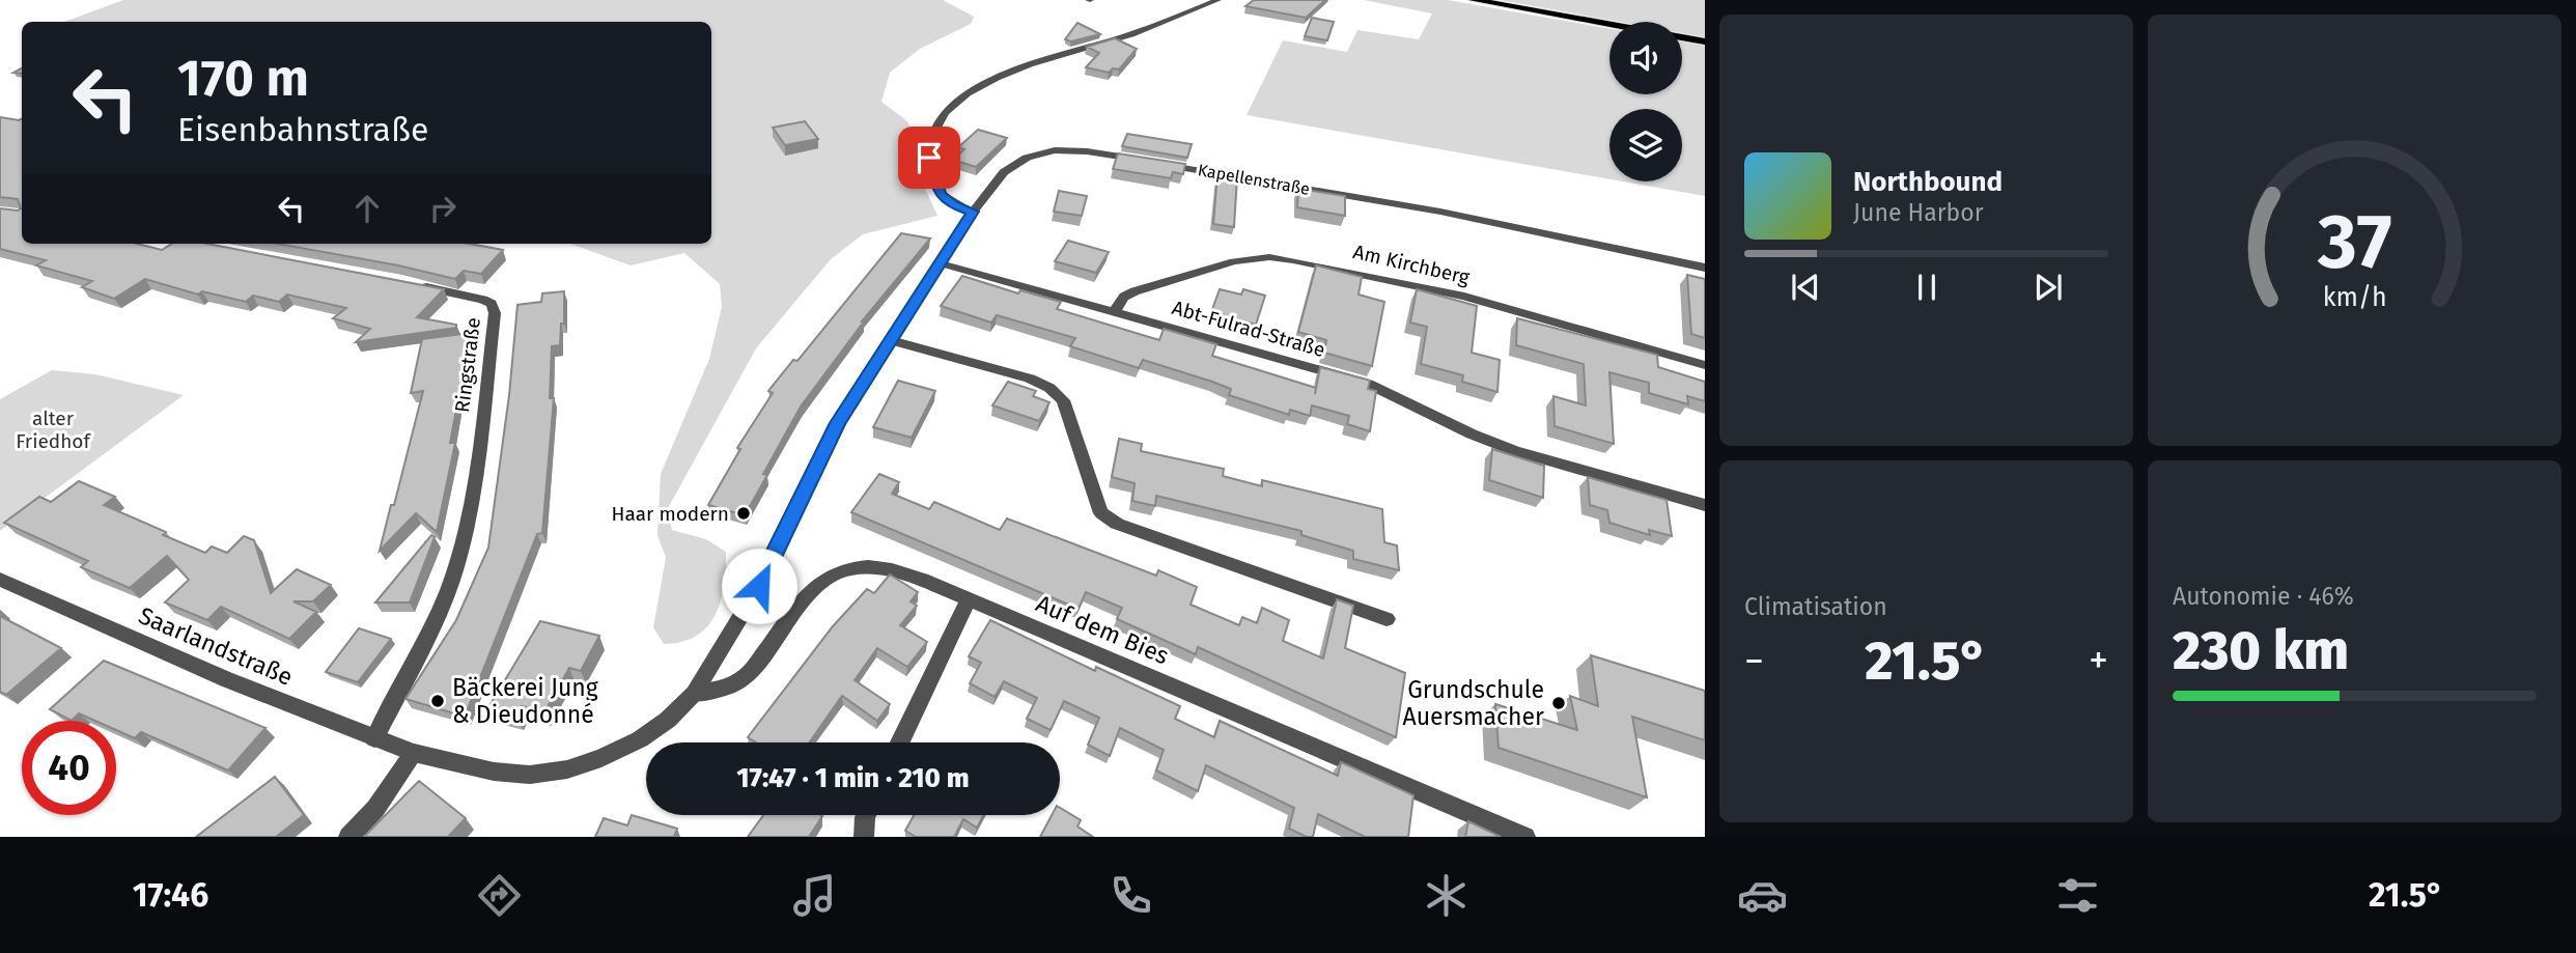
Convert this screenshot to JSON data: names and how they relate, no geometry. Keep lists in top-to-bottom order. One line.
{"streets":{"street":["Kapellenstraße","Am Kirchberg","Abt-Fulrad-Straße","Ringstraße","Auf dem Bies","Saarlandstraße"]},"crossings":[["Am Kirchberg","Abt-Fulrad-Straße"],["Ringstraße","Saarlandstraße"]],"parks":["alter Friedhof"],"places":["Haar modern","Bäckerei Jung & Dieudonné","Grundschule Auersmacher"],"page":{"turn":["170 m","Eisenbahnstraße"],"song":["Northbound","June Harbor"],"tile":["Climatisation",["Autonomie · 46%","230 km"]],"heat":["−","21.5°","+"],"limit":"40","trip":"17:47 · 1 min · 210 m","tabs":["17:46","21.5°"],"gauge":["37","km/h"]}}
